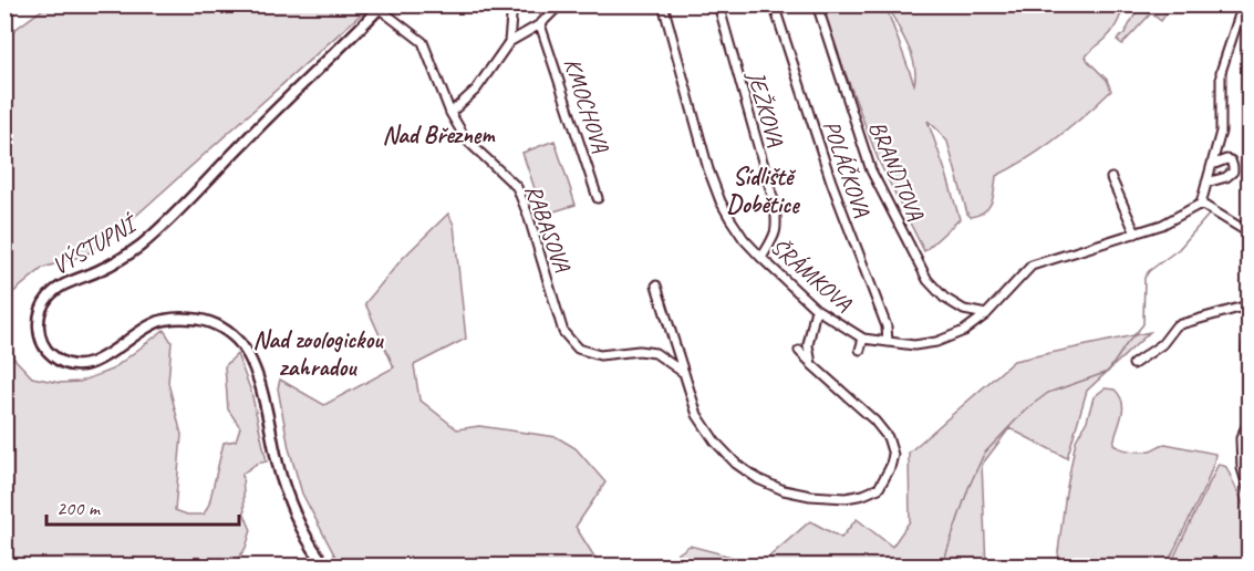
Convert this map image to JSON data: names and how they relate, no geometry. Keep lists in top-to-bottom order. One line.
{"streets":{"street":["KMOCHOVA","JEŽKOVA","POLÁČKOVA","BRANDTOVA","RABASOVA","VÝSTUPNÍ","ŠRÁMKOVA"]},"crossings":[["JEŽKOVA","ŠRÁMKOVA"],["POLÁČKOVA","ŠRÁMKOVA"],["BRANDTOVA","ŠRÁMKOVA"],["RABASOVA","VÝSTUPNÍ"]],"districts":["Nad Březnem","Sídliště Dobětice","Nad zoologickou zahradou"],"scale_bar":"200 m"}
